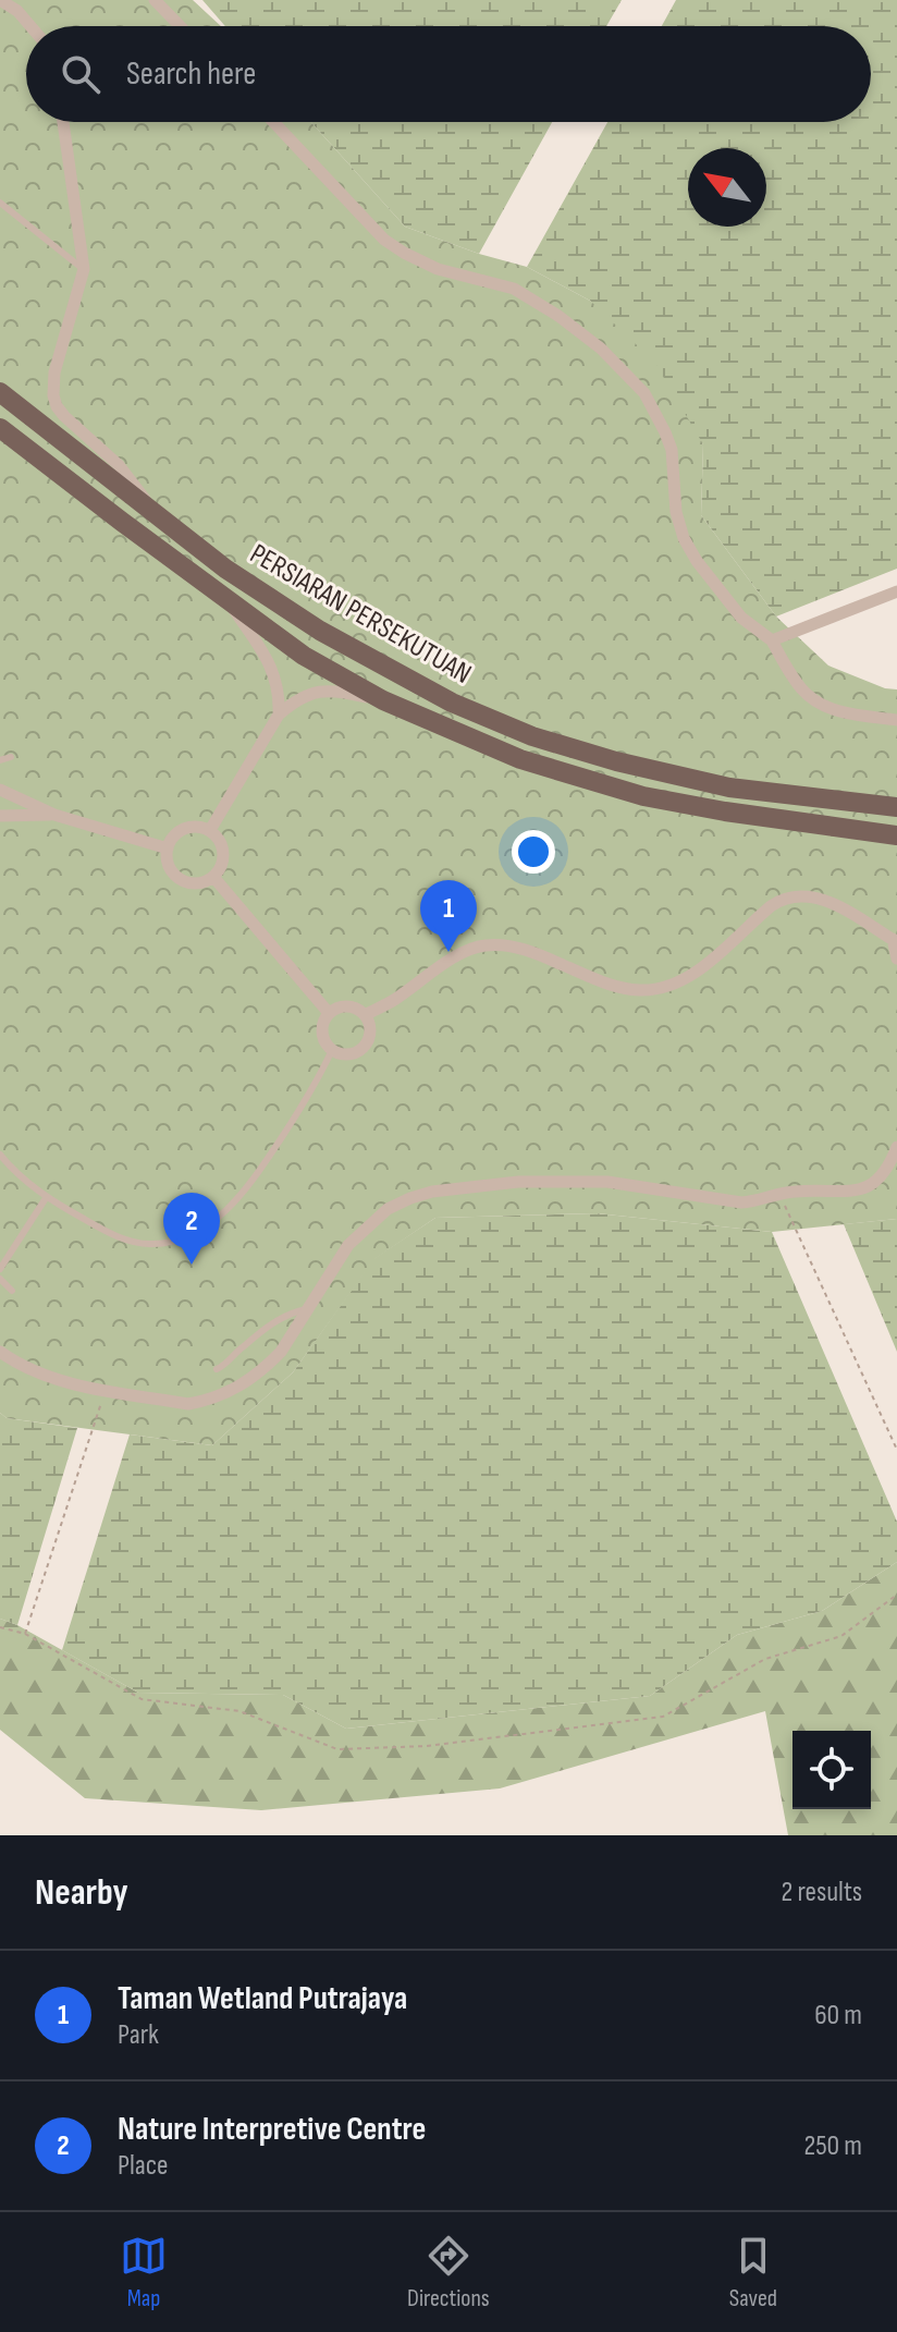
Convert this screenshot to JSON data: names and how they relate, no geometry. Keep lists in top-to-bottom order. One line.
{"streets":{"main road":["PERSIARAN PERSEKUTUAN"]},"north":"top left","page":{"search":"Search here","pins":["1","2"],"heading":["Nearby","2 results"],"list":[{"mark":"1","name":"Taman Wetland Putrajaya","note":"Park","value":"60 m"},{"mark":"2","name":"Nature Interpretive Centre","note":"Place","value":"250 m"}],"nav":["Map","Directions","Saved"]}}
